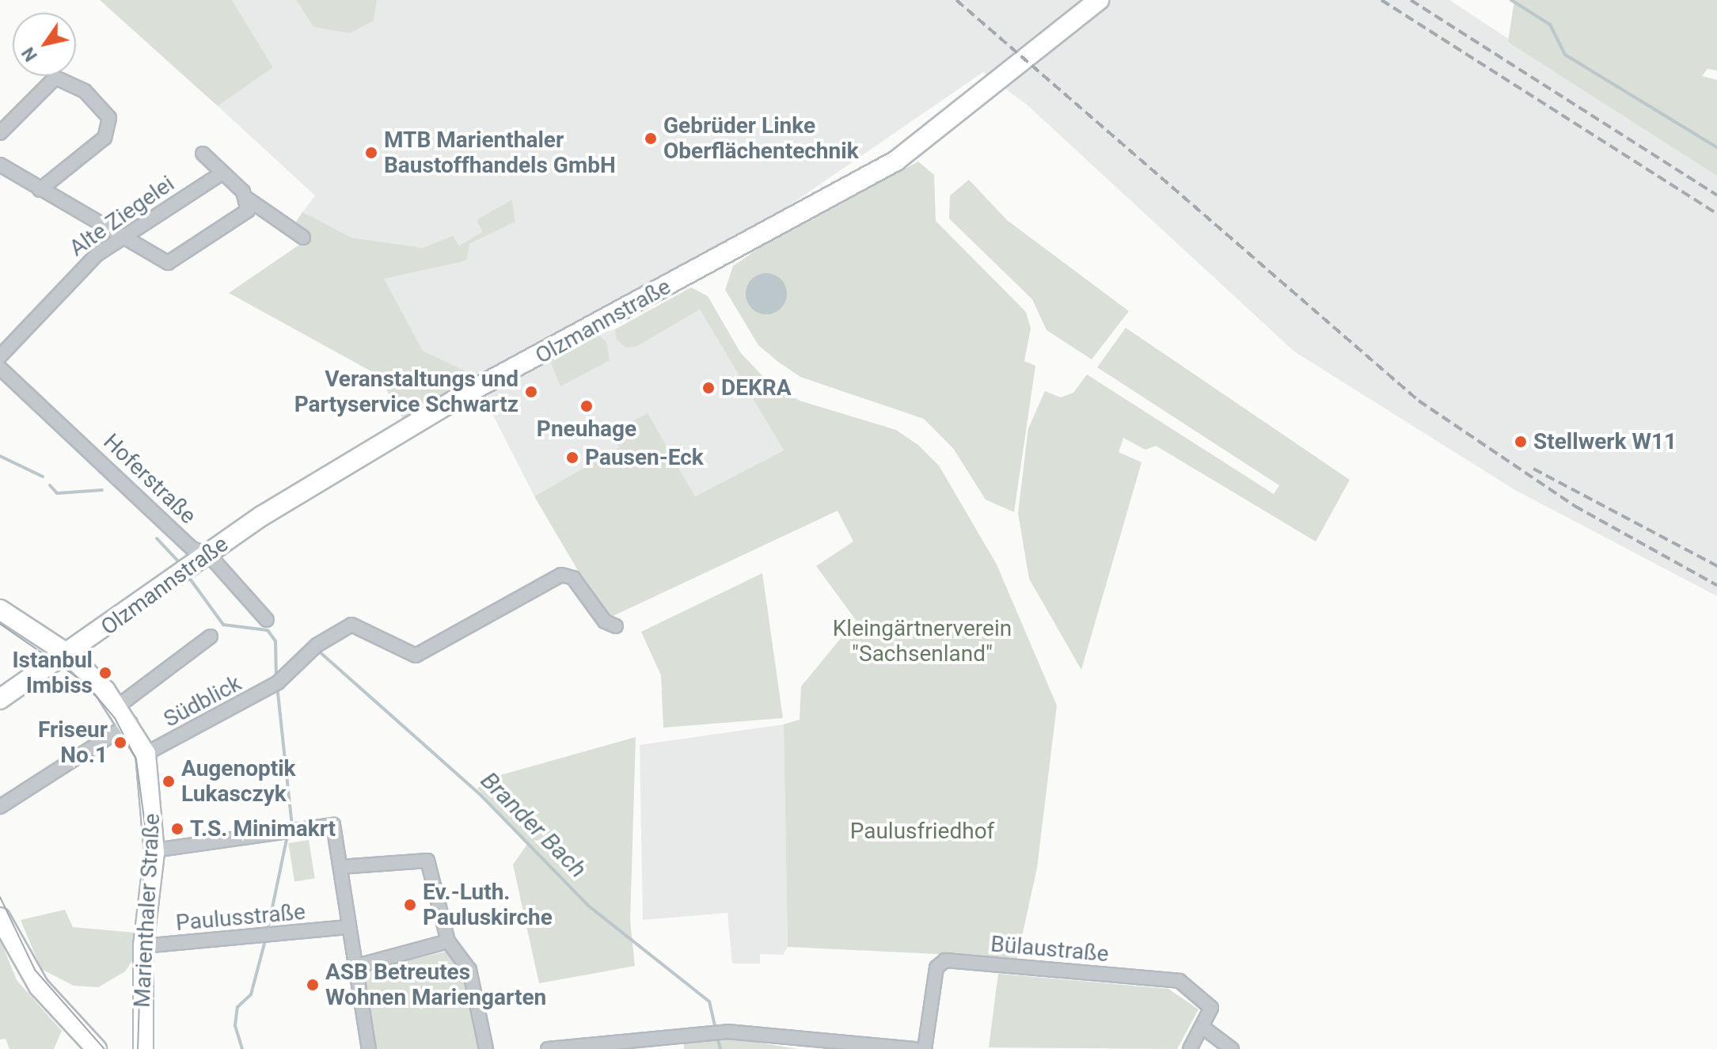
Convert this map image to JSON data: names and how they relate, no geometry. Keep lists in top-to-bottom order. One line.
{"streets":{"main road":["Olzmannstraße","Marienthaler Straße"],"street":["Alte Ziegelei","Hoferstraße","Südblick","Paulusstraße","Bülaustraße"]},"crossings":[["Olzmannstraße","Hoferstraße"],["Olzmannstraße","Marienthaler Straße"],["Südblick","Marienthaler Straße"],["Marienthaler Straße","Paulusstraße"]],"water":["Brander Bach"],"parks":["Kleingärtnerverein \"Sachsenland\"","Paulusfriedhof"],"places":["Gebrüder Linke Oberflächentechnik","MTB Marienthaler Baustoffhandels GmbH","DEKRA","Veranstaltungs und Partyservice Schwartz","Pneuhage","Stellwerk W11","Pausen-Eck","Istanbul Imbiss","Friseur No.1","Augenoptik Lukasczyk","T.S. Minimakrt","Ev.-Luth. Pauluskirche","ASB Betreutes Wohnen Mariengarten"],"north":"bottom left"}
